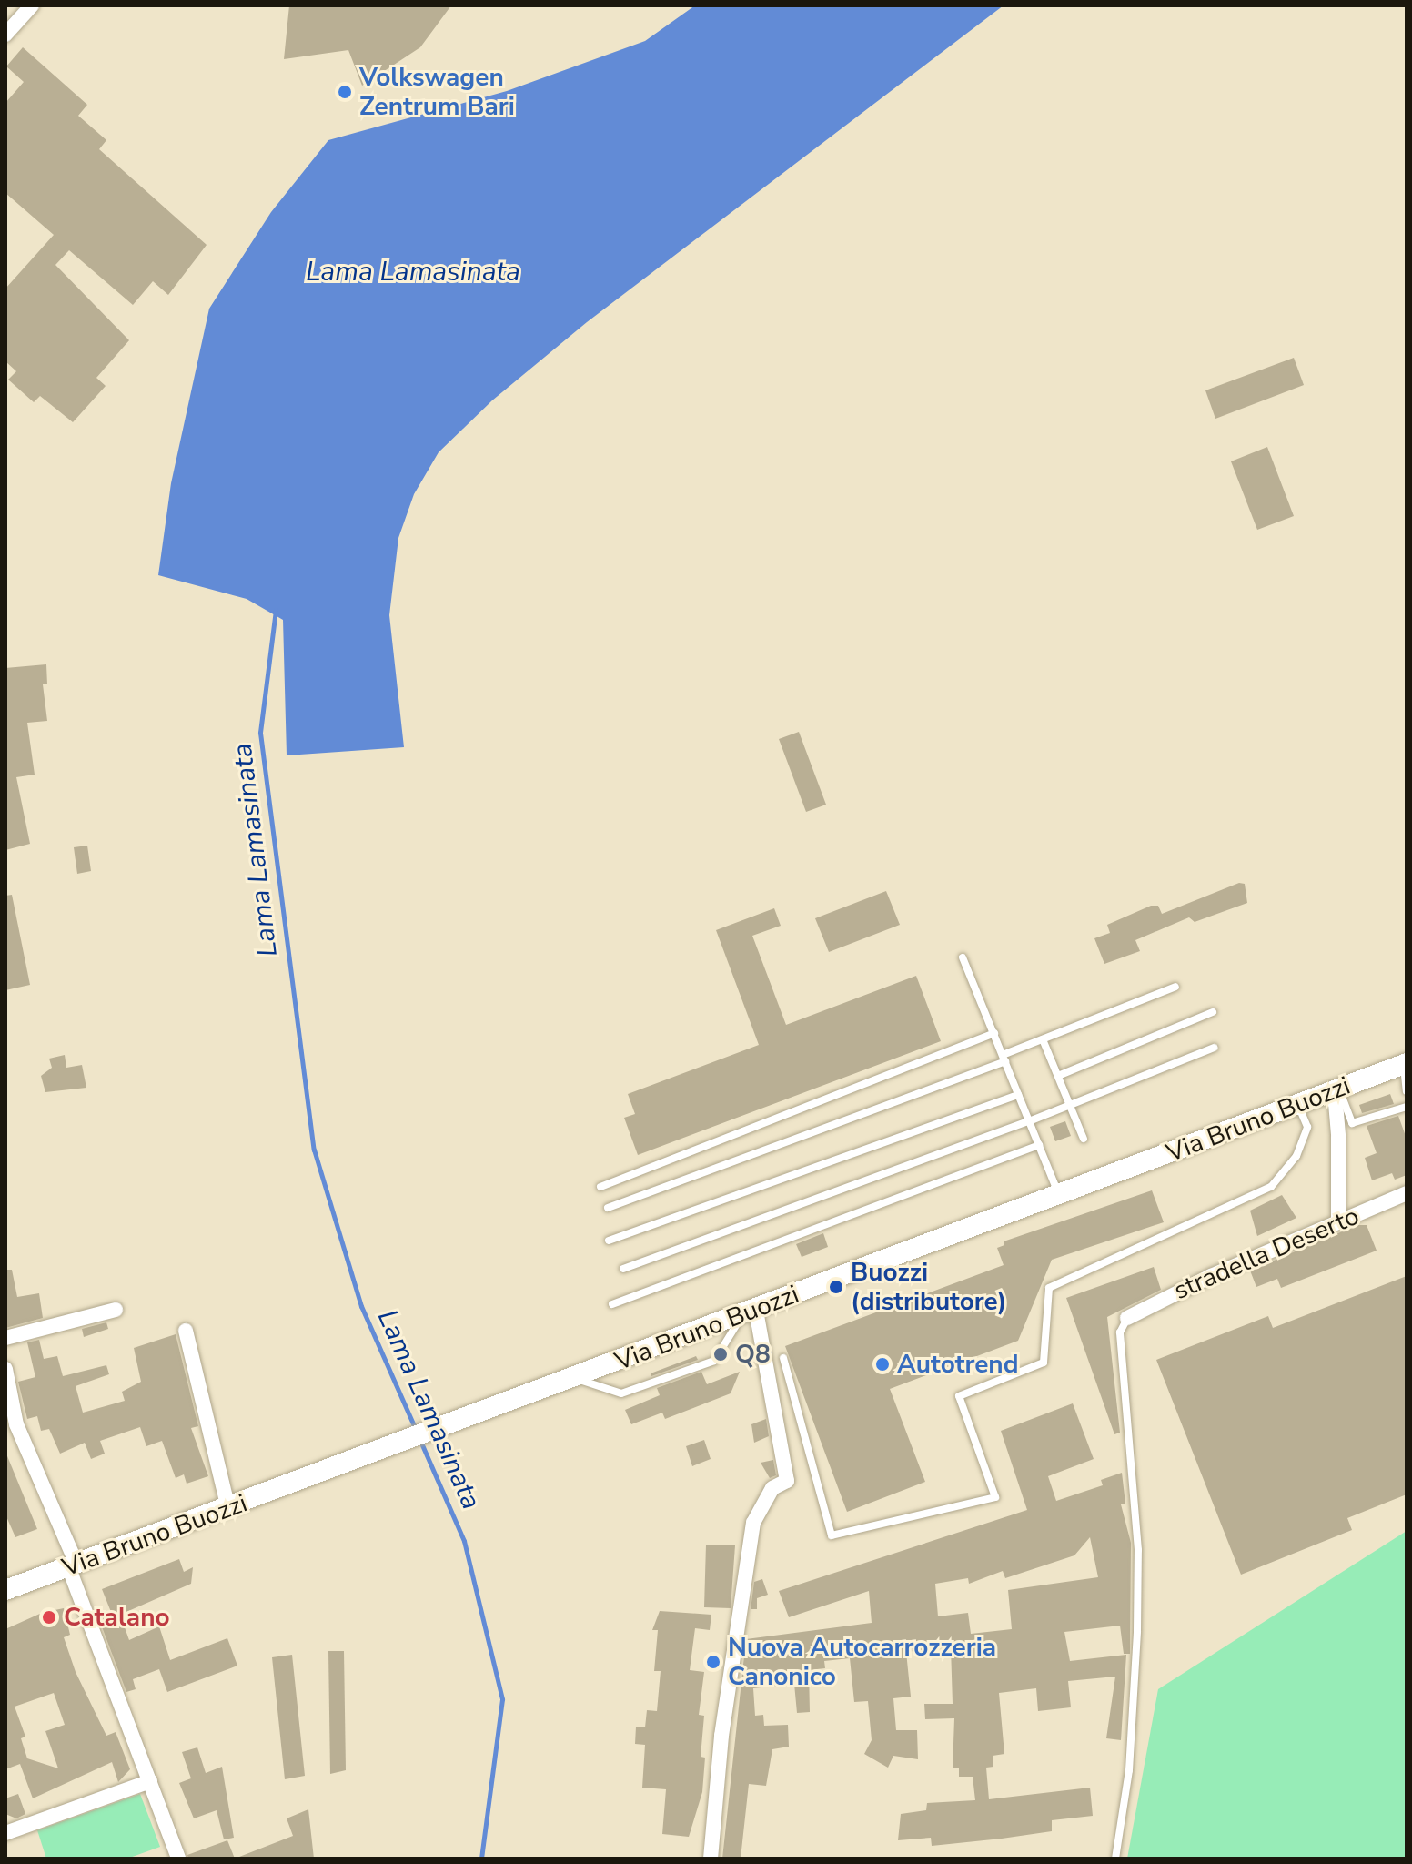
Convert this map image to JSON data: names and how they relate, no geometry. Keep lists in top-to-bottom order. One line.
{"streets":{"main road":["Via Bruno Buozzi"],"street":["stradella Deserto"]},"water":["Lama Lamasinata"],"places":["Volkswagen Zentrum Bari","Buozzi (distributore)","Q8","Autotrend","Catalano","Nuova Autocarrozzeria Canonico"]}
